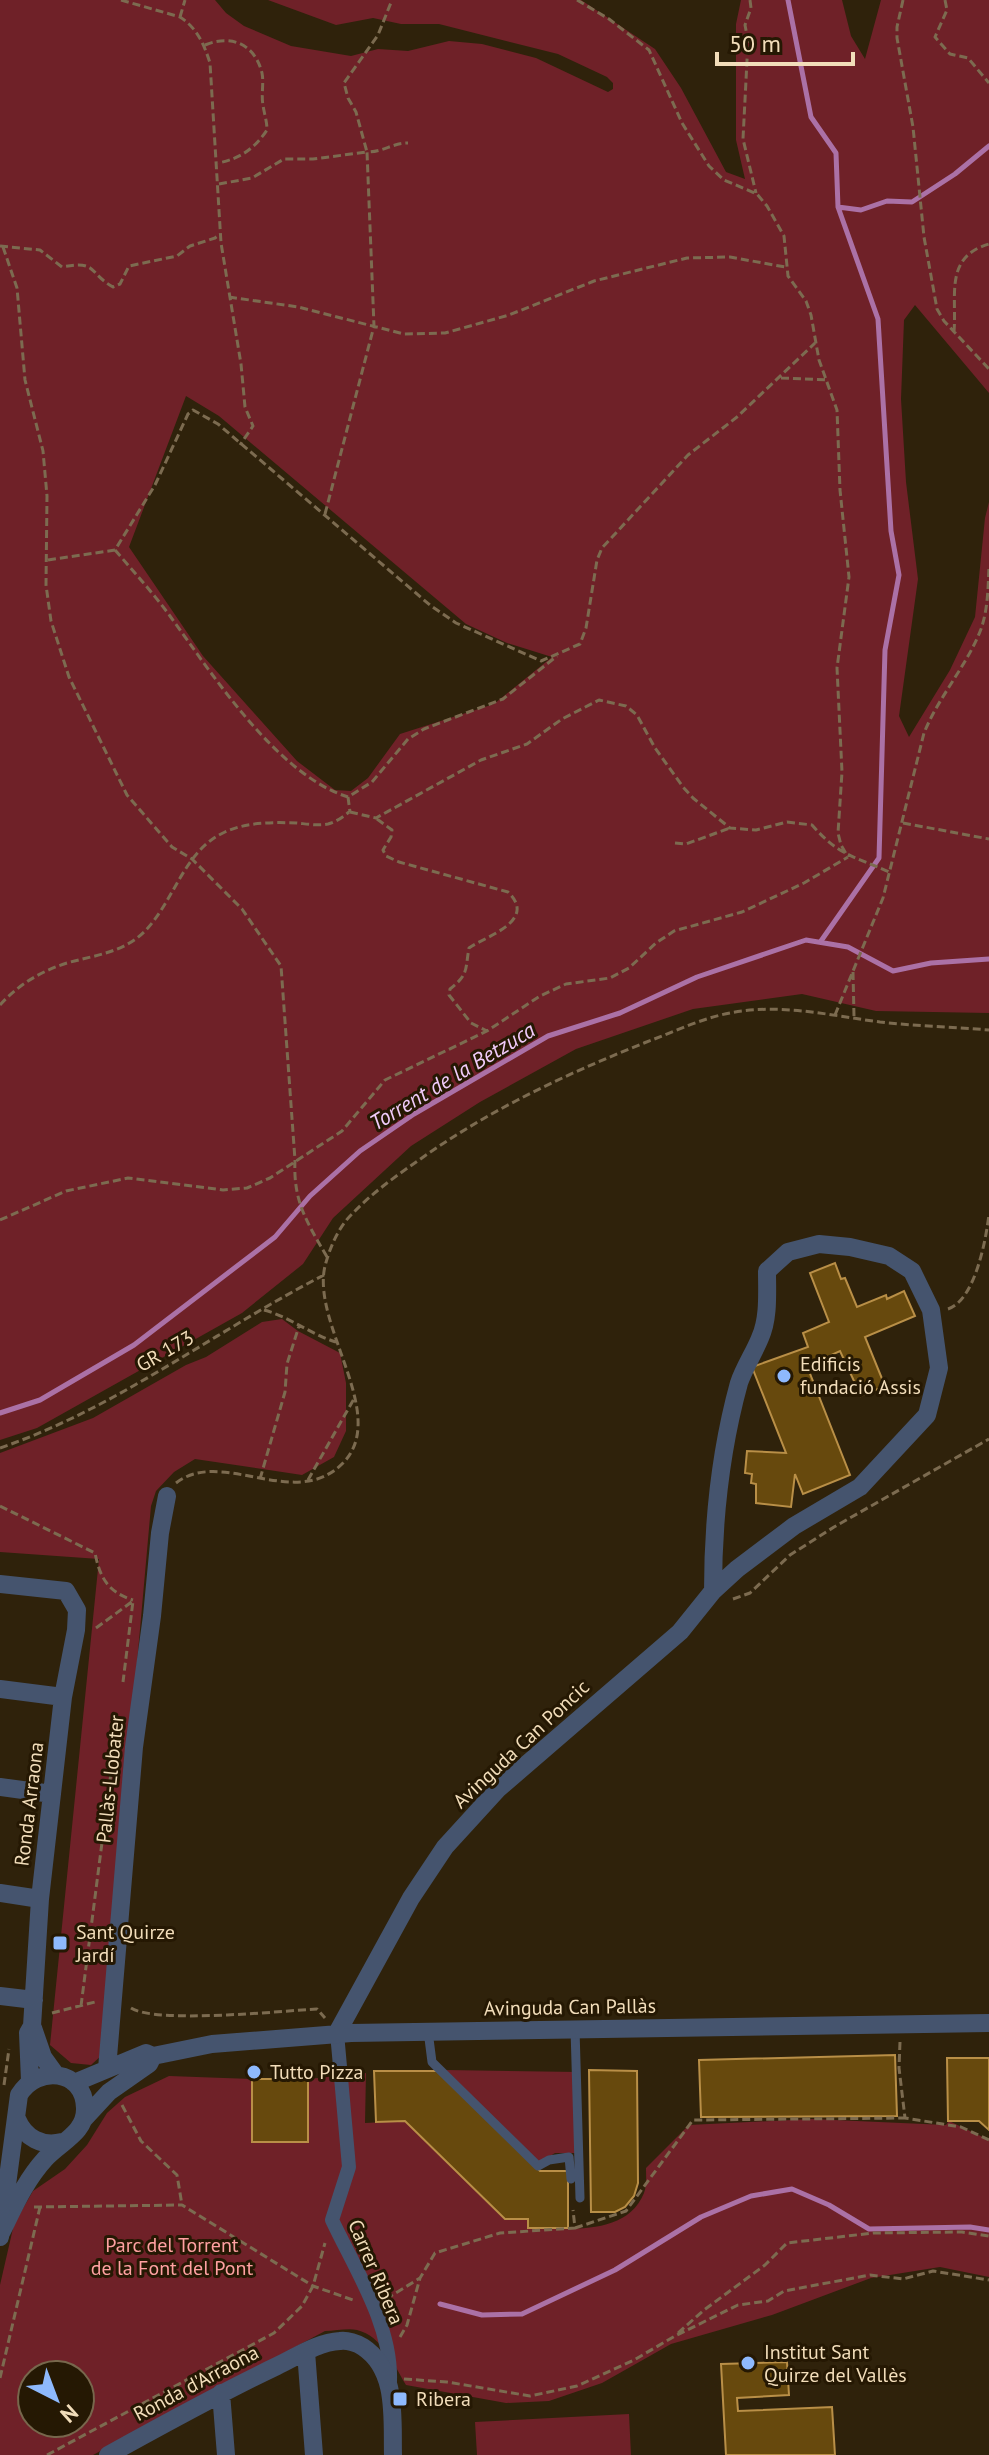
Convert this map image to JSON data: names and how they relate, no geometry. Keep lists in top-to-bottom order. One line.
{"streets":{"street":["Avinguda Can Poncic","Pallàs-Llobater","Ronda Arraona","Avinguda Can Pallàs","Carrer Ribera","Ronda d'Arraona"],"path":["GR 173"]},"crossings":[["Avinguda Can Poncic","Avinguda Can Pallàs"],["Avinguda Can Poncic","Carrer Ribera"],["Pallàs-Llobater","Avinguda Can Pallàs"],["Ronda Arraona","Avinguda Can Pallàs"],["Avinguda Can Pallàs","Carrer Ribera"],["Carrer Ribera","Ronda d'Arraona"]],"water":["Torrent de la Betzuca"],"parks":["Parc del Torrent de la Font del Pont"],"places":{"other":["Edificis fundació Assis","Tutto Pizza","Institut Sant Quirze del Vallès"],"transit":["Sant Quirze Jardí","Ribera"]},"scale_bar":"50 m","north":"bottom right"}
